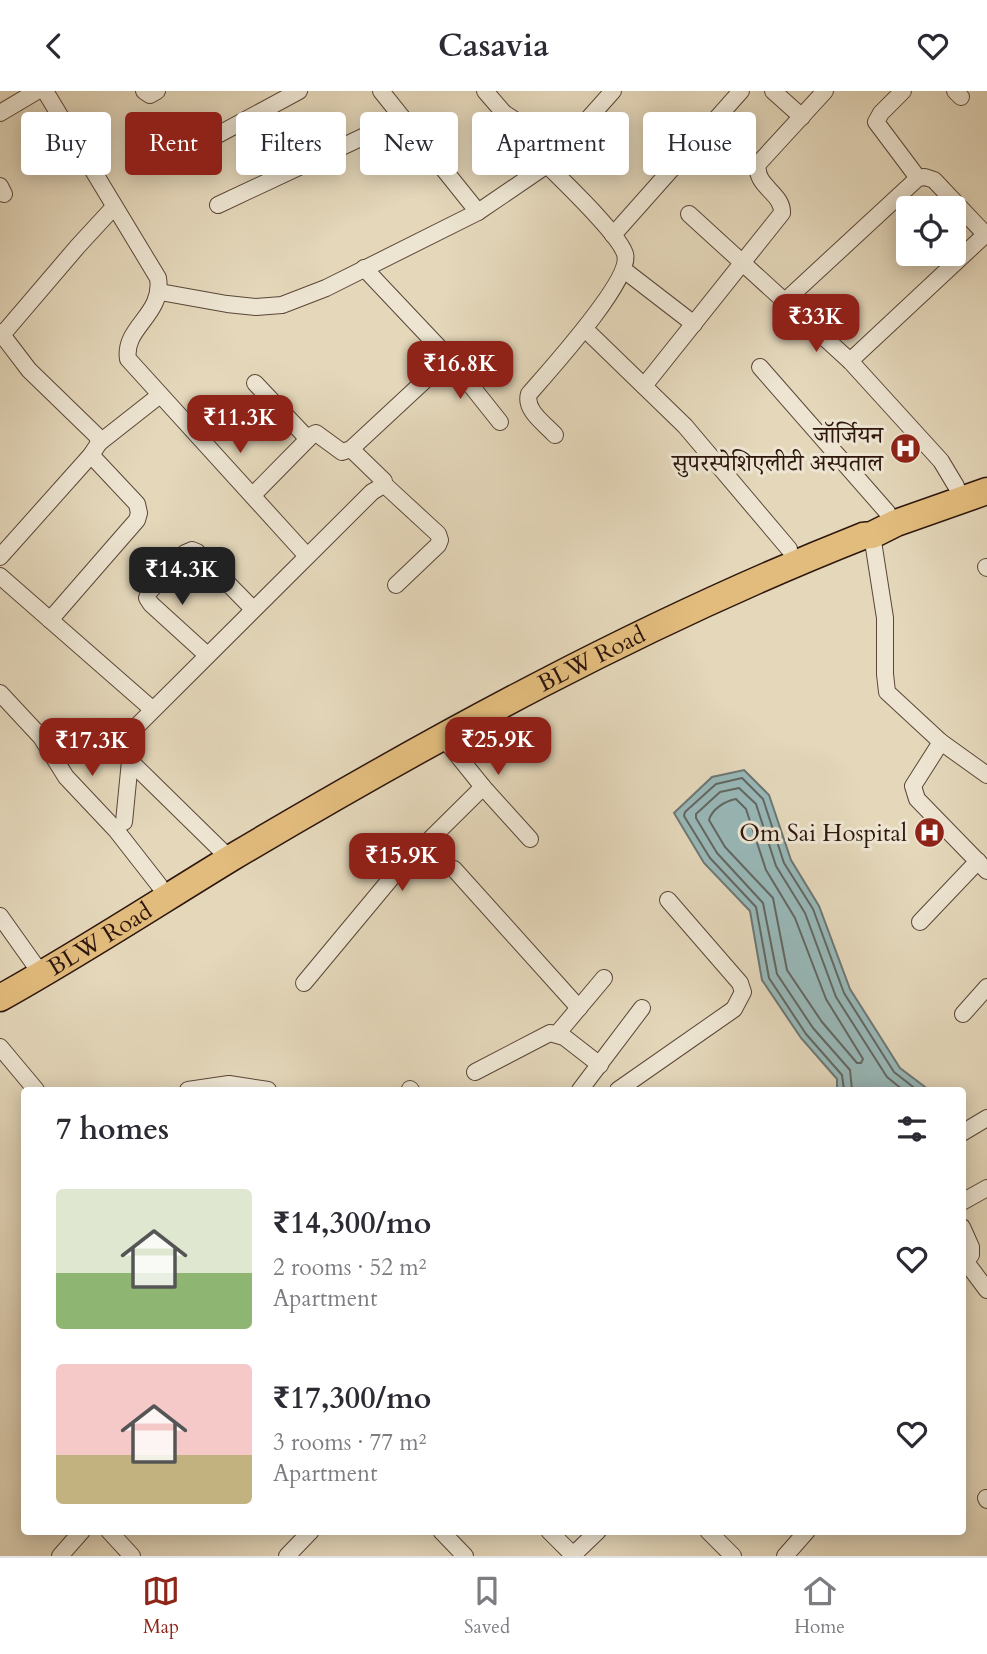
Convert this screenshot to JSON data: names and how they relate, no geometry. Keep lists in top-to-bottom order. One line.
{"streets":{"main road":["BLW Road"]},"places":{"hospital":["जाॅर्जियन सुपरस्पेशिएलीटी अस्पताल","Om Sai Hospital"]},"page":{"header":"Casavia","chip":["Buy","Rent","Filters","New","Apartment","House"],"price":["₹33K","₹16.8K","₹11.3K","₹14.3K","₹25.9K","₹17.3K","₹15.9K"],"heading":"7 homes","list":[{"name":"₹14,300/mo","note":"2 rooms · 52 m² · Apartment"},{"name":"₹17,300/mo","note":"3 rooms · 77 m² · Apartment"}],"tabs":["Map","Saved","Home"]}}
